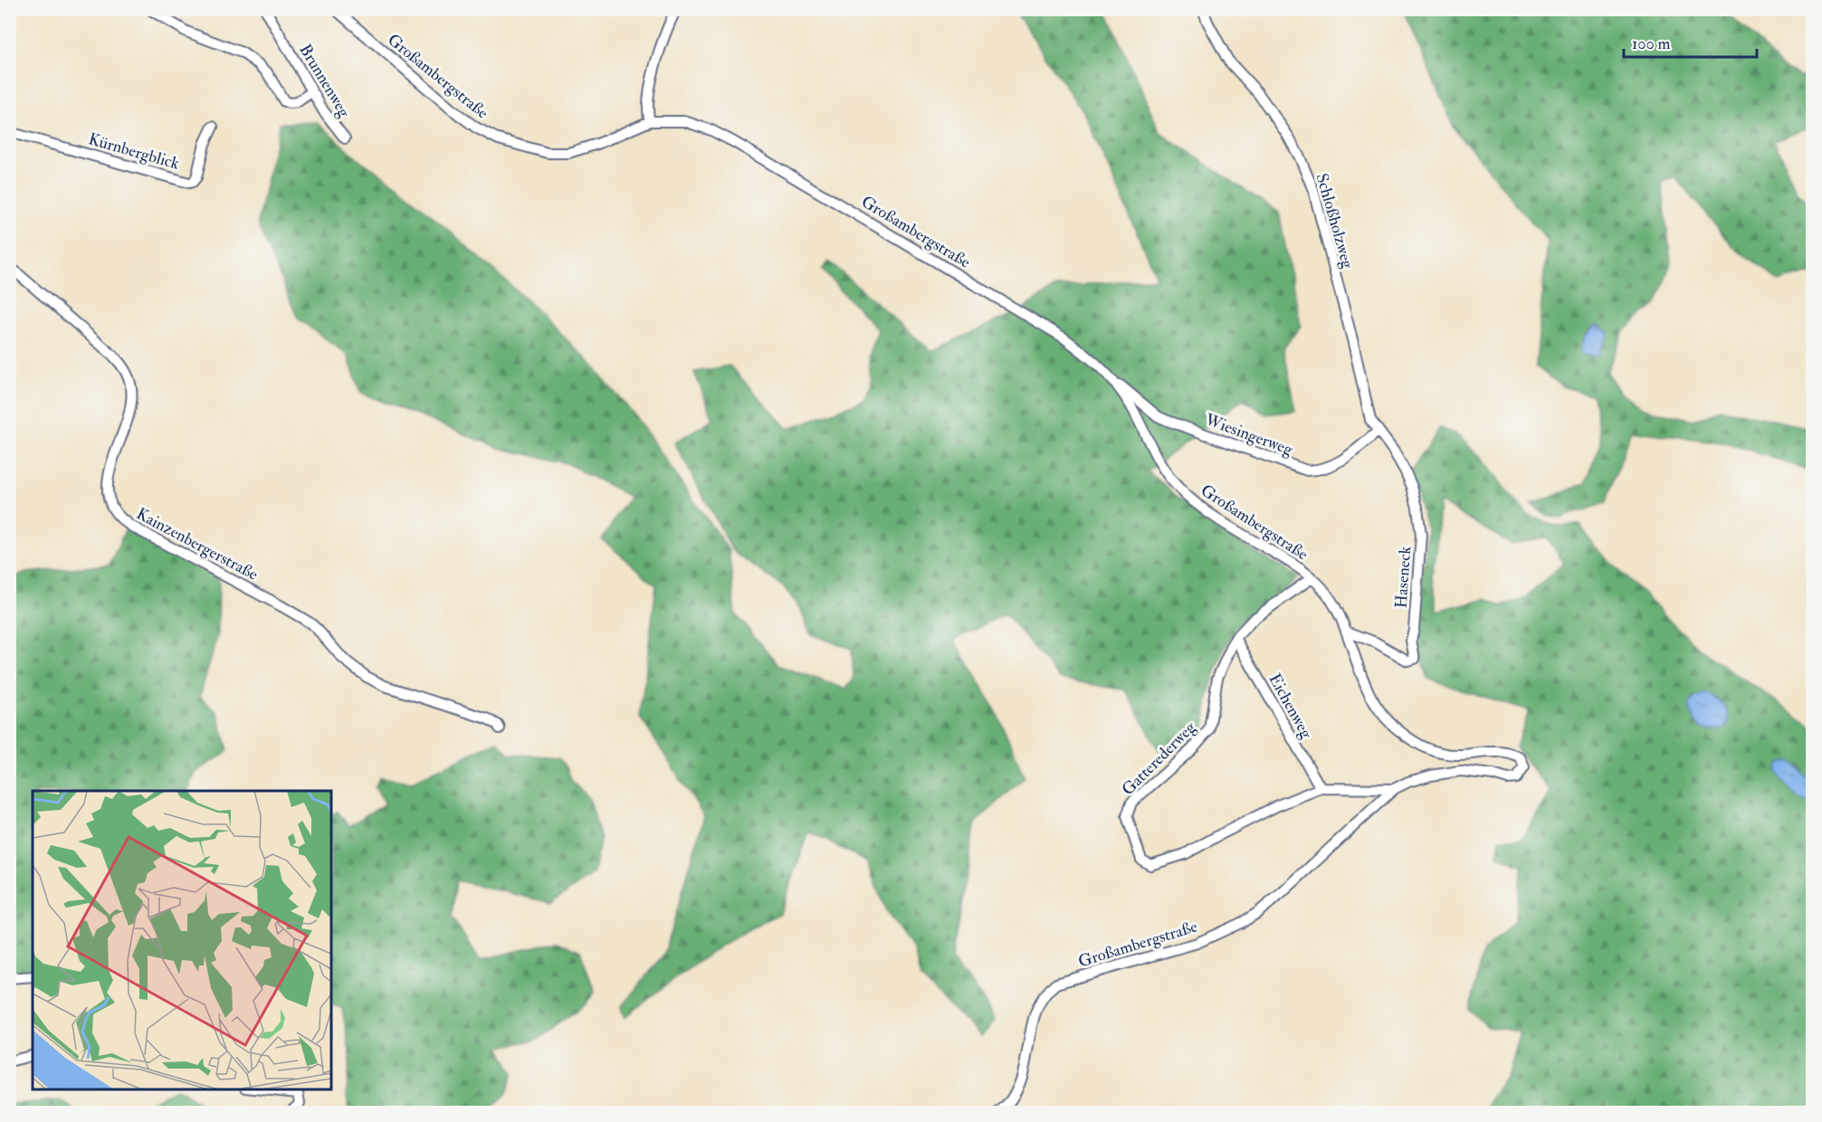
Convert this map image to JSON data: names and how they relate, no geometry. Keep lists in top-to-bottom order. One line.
{"streets":{"street":["Großambergstraße","Brunnenweg","Kürnbergblick","Schloßholzweg","Wiesingerweg","Kainzenbergerstraße","Haseneck","Eichenweg","Gatterederweg"]},"crossings":[["Großambergstraße","Wiesingerweg"],["Großambergstraße","Haseneck"],["Großambergstraße","Gatterederweg"],["Schloßholzweg","Wiesingerweg"],["Schloßholzweg","Haseneck"],["Wiesingerweg","Haseneck"],["Eichenweg","Gatterederweg"]],"scale_bar":"100 m"}
